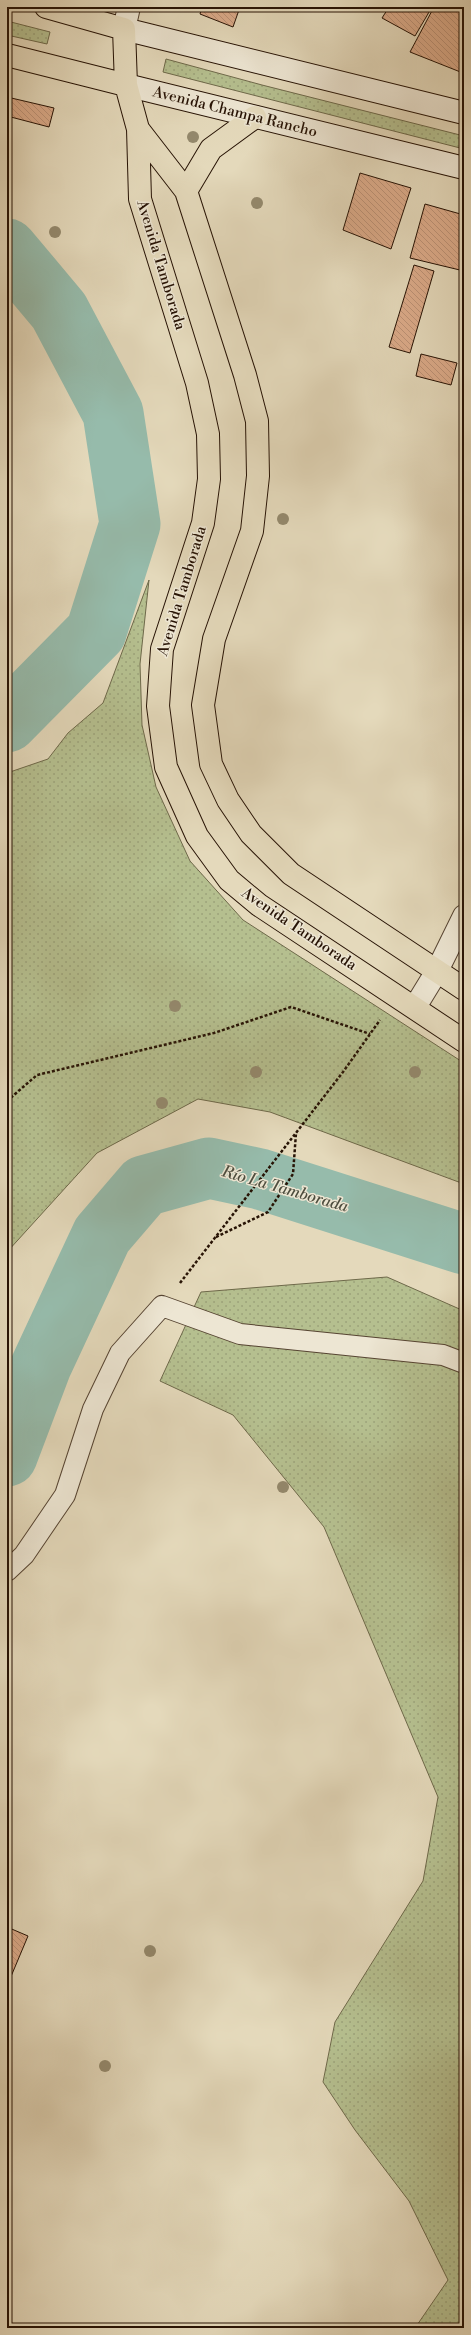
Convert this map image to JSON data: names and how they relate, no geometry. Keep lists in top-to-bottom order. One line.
{"streets":{"main road":["Avenida Champa Rancho","Avenida Tamborada"]},"crossings":[["Avenida Champa Rancho","Avenida Tamborada"]],"water":["Río La Tamborada"]}
